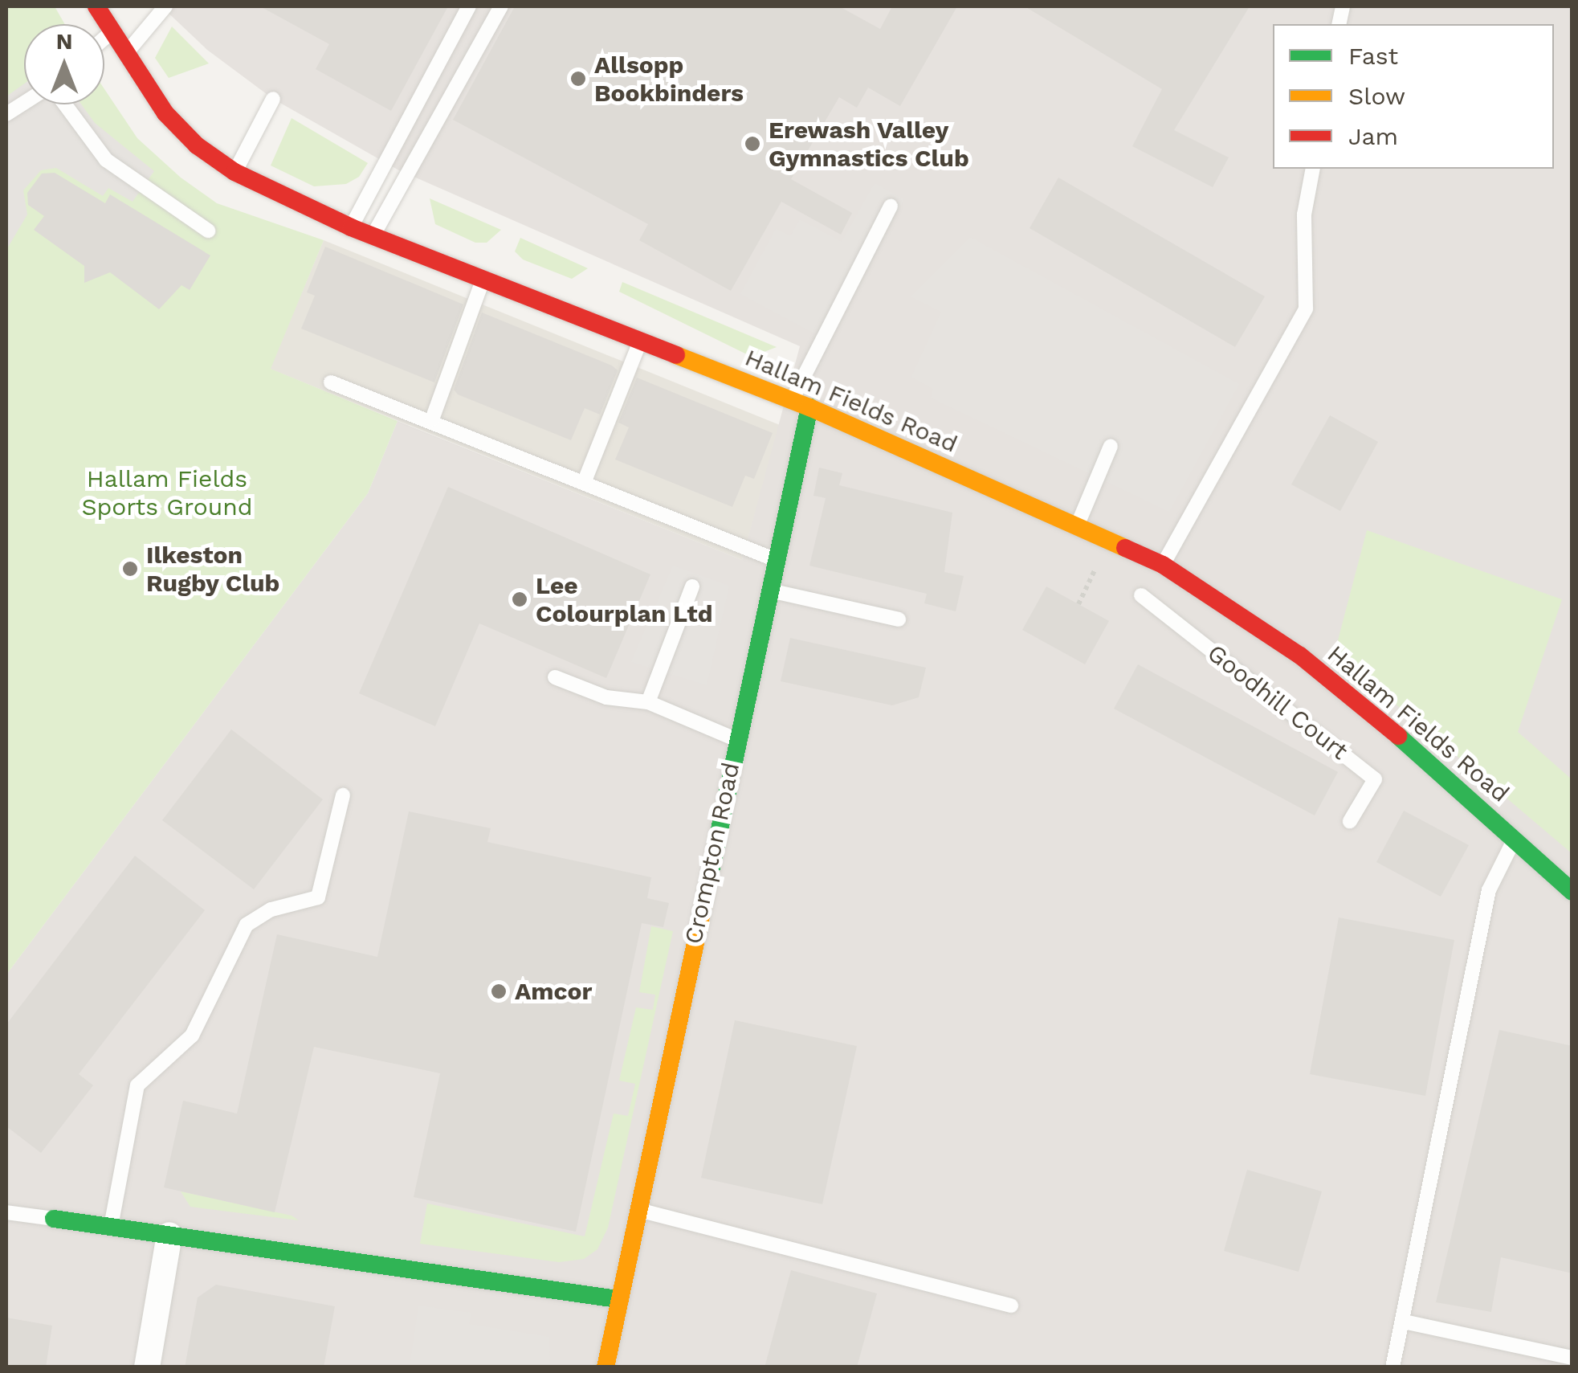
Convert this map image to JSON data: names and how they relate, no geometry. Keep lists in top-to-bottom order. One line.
{"streets":{"street":["Hallam Fields Road","Crompton Road"],"lane":["Goodhill Court"]},"crossings":[["Hallam Fields Road","Crompton Road"]],"parks":["Hallam Fields Sports Ground"],"places":["Allsopp Bookbinders","Erewash Valley Gymnastics Club","Ilkeston Rugby Club","Lee Colourplan Ltd","Amcor"],"legend":["Fast","Slow","Jam"],"north":"top"}
